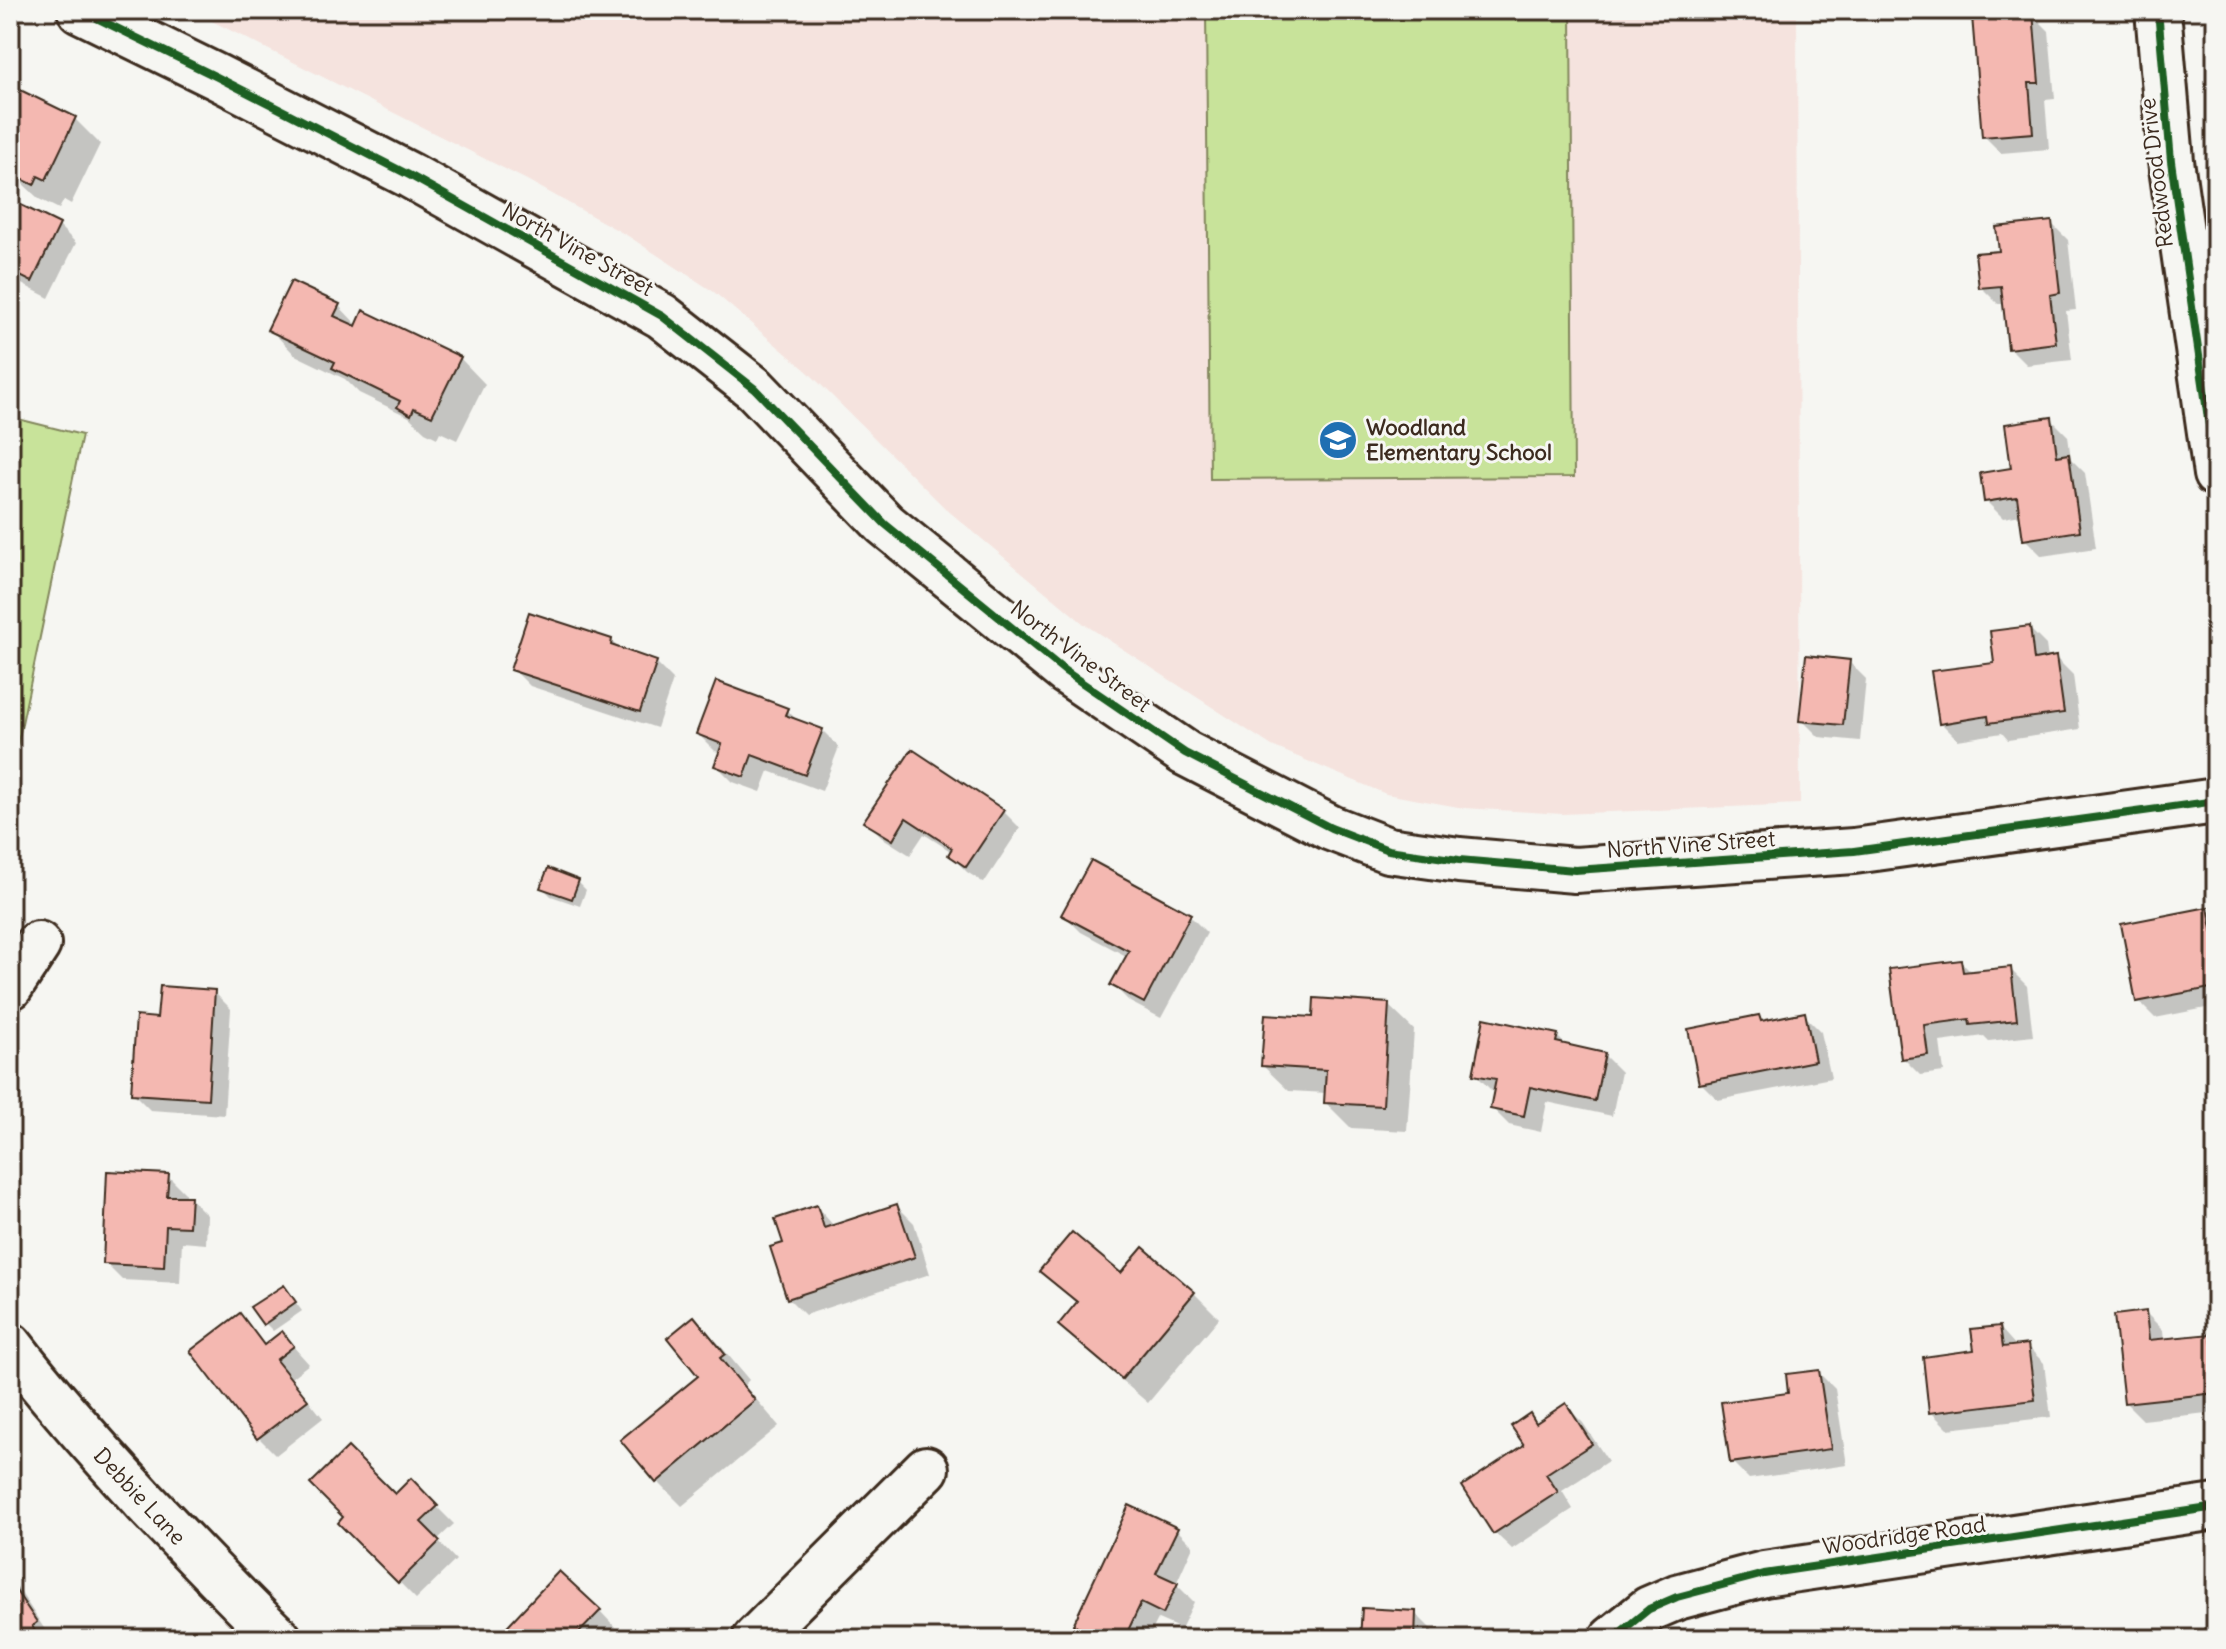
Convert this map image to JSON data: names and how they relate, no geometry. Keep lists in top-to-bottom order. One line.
{"streets":{"street":["Redwood Drive","North Vine Street","Debbie Lane","Woodridge Road"]},"places":{"school or university":["Woodland Elementary School"]}}
